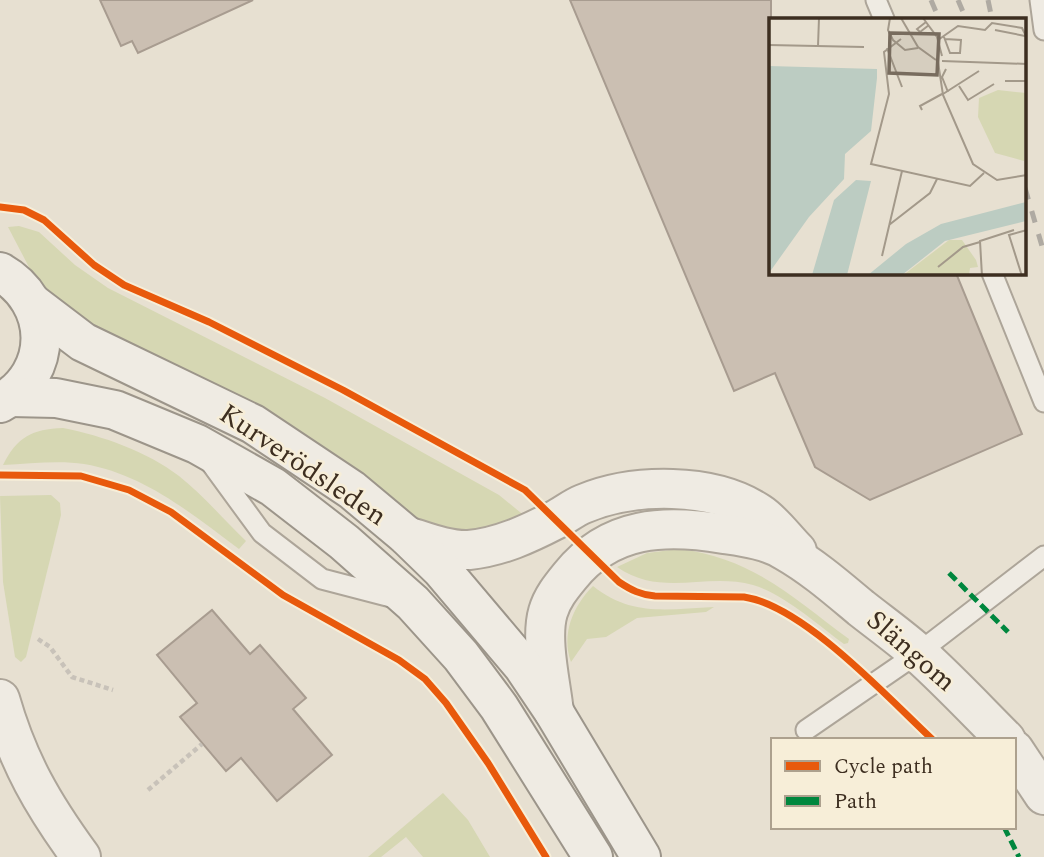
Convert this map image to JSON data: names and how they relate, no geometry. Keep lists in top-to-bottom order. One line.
{"streets":{"main road":["Kurverödsleden","Slängom"]},"crossings":[["Kurverödsleden","Slängom"]],"legend":["Cycle path","Path"]}
